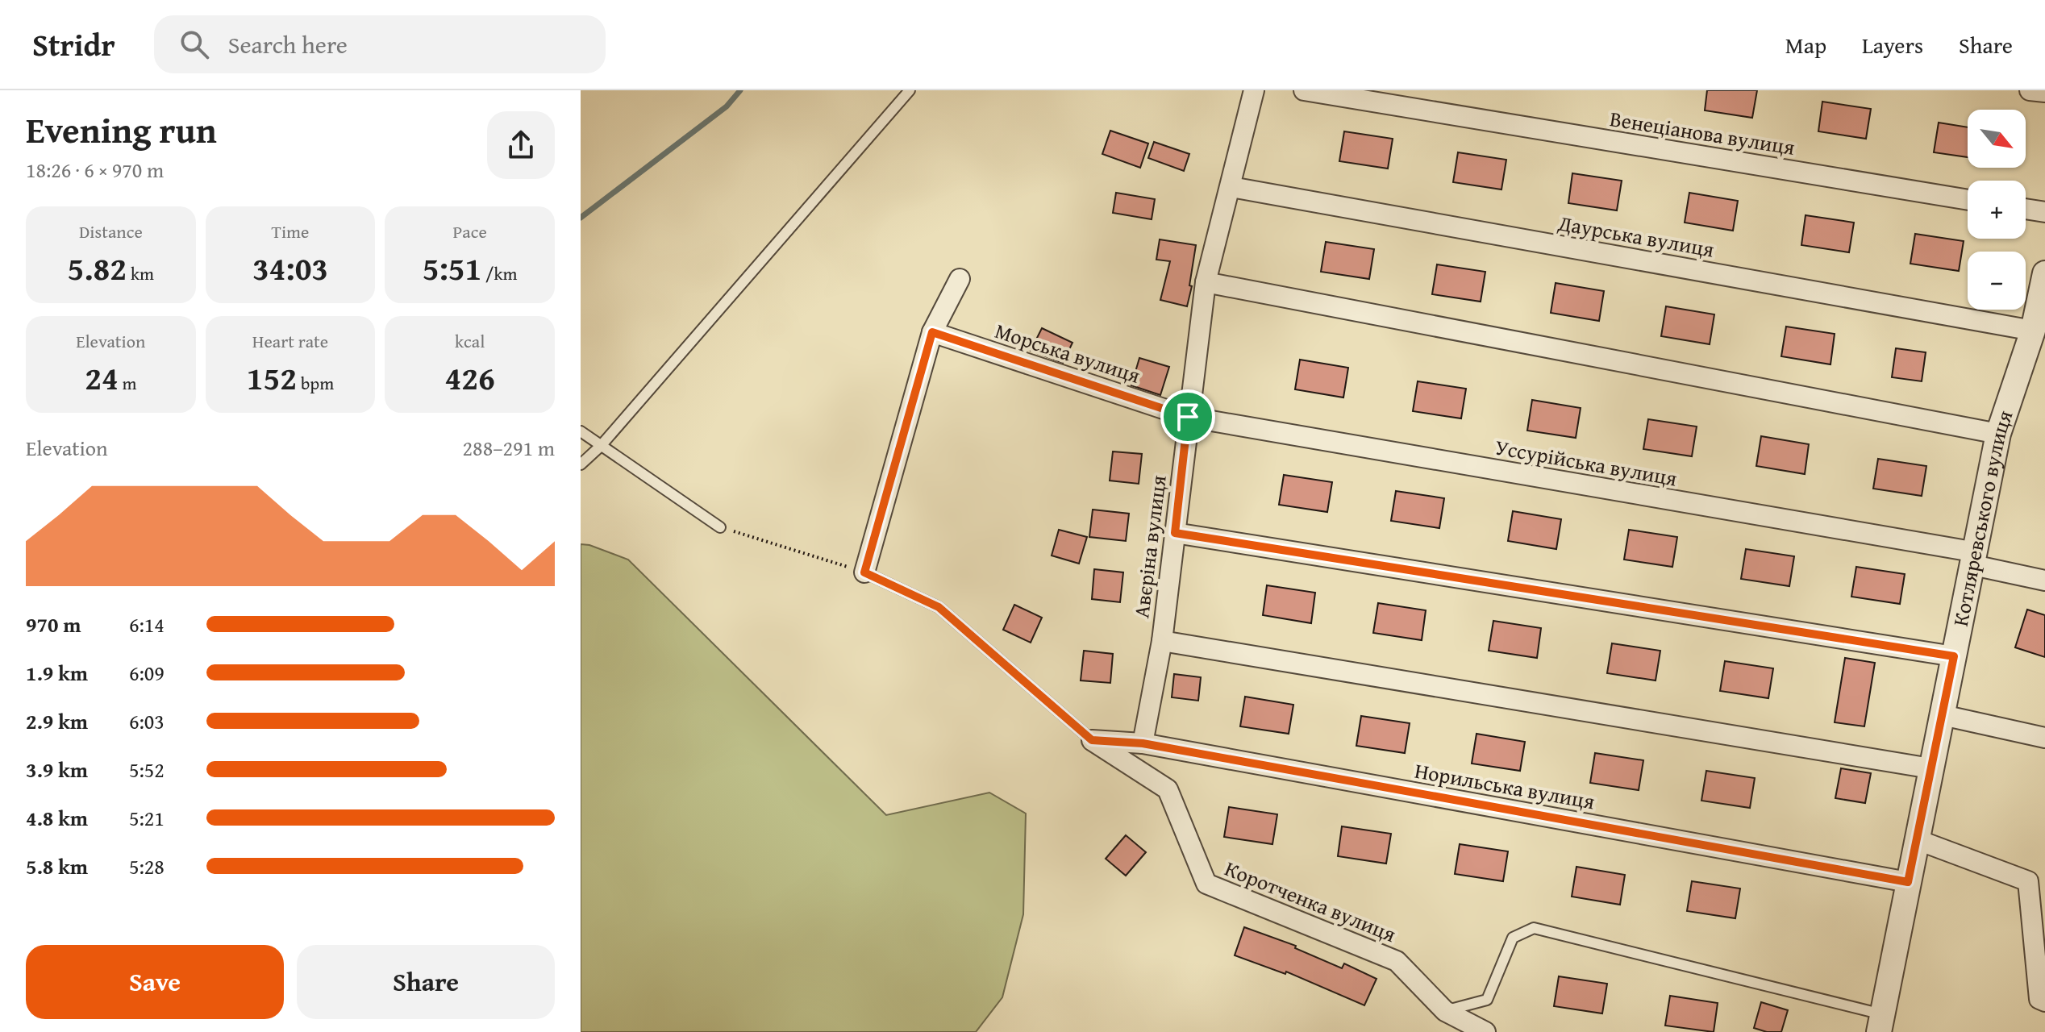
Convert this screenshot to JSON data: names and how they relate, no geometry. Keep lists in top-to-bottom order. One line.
{"streets":{"street":["Венеціанова вулиця","Даурська вулиця","Морська вулиця","Уссурійська вулиця","Котляревського вулиця","Авєріна вулиця","Норильська вулиця","Коротченка вулиця"]},"crossings":[["Даурська вулиця","Котляревського вулиця"],["Даурська вулиця","Авєріна вулиця"],["Морська вулиця","Уссурійська вулиця"],["Морська вулиця","Авєріна вулиця"],["Уссурійська вулиця","Котляревського вулиця"],["Уссурійська вулиця","Авєріна вулиця"],["Котляревського вулиця","Норильська вулиця"],["Авєріна вулиця","Норильська вулиця"],["Норильська вулиця","Коротченка вулиця"]],"north":"bottom right","page":{"header":"Stridr","search":"Search here","nav":["Map","Layers","Share"],"heading":["Evening run","18:26 · 6 × 970 m"],"map_buttons":["+","−"],"stats":[["Distance","5.82 km"],["Time","34:03"],["Pace","5:51 /km"],["Elevation","24 m"],["Heart rate","152 bpm"],["kcal","426"]],"chart":["Elevation","288–291 m"],"list":[{"name":"970 m","note":"6:14"},{"name":"1.9 km","note":"6:09"},{"name":"2.9 km","note":"6:03"},{"name":"3.9 km","note":"5:52"},{"name":"4.8 km","note":"5:21"},{"name":"5.8 km","note":"5:28"}],"buttons":["Save","Share"]}}
